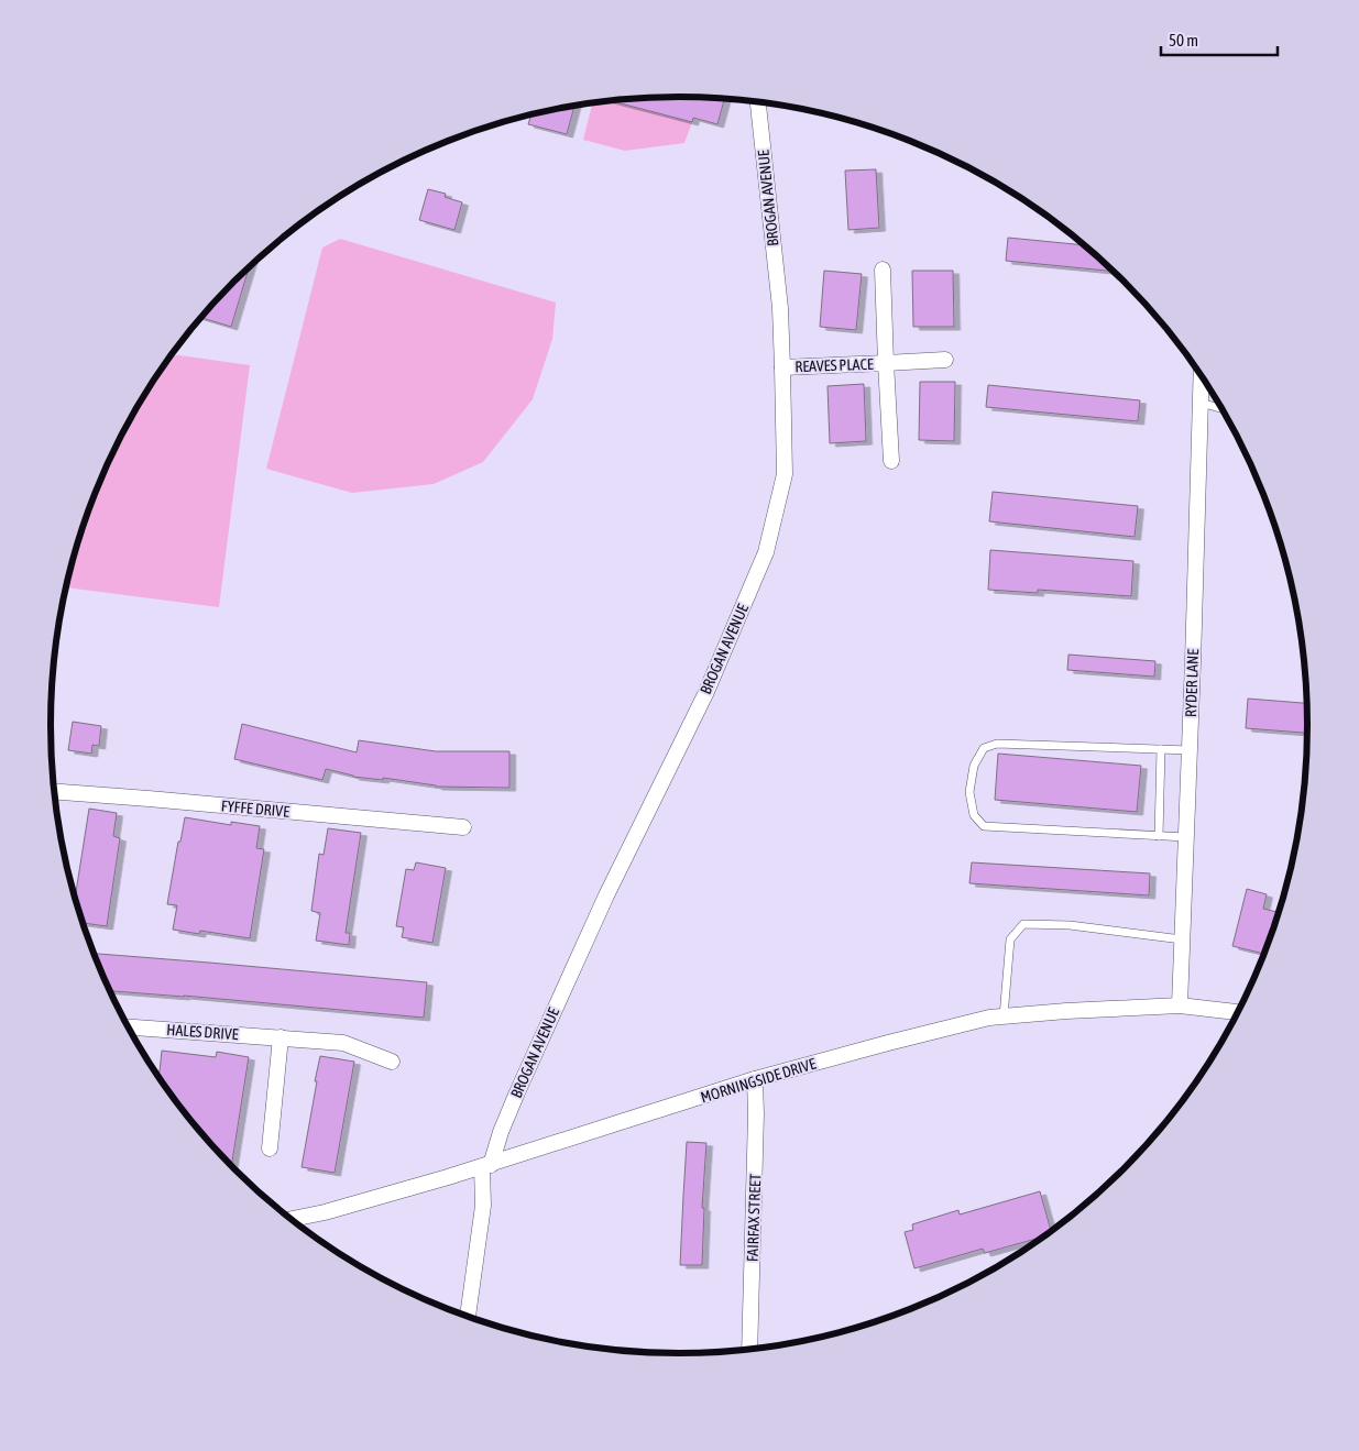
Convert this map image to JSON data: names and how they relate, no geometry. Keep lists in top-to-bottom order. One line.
{"streets":{"street":["BROGAN AVENUE","REAVES PLACE","RYDER LANE","FYFFE DRIVE","HALES DRIVE","MORNINGSIDE DRIVE","FAIRFAX STREET"]},"crossings":[["BROGAN AVENUE","REAVES PLACE"],["BROGAN AVENUE","MORNINGSIDE DRIVE"],["RYDER LANE","MORNINGSIDE DRIVE"],["MORNINGSIDE DRIVE","FAIRFAX STREET"]],"scale_bar":"50 m"}
